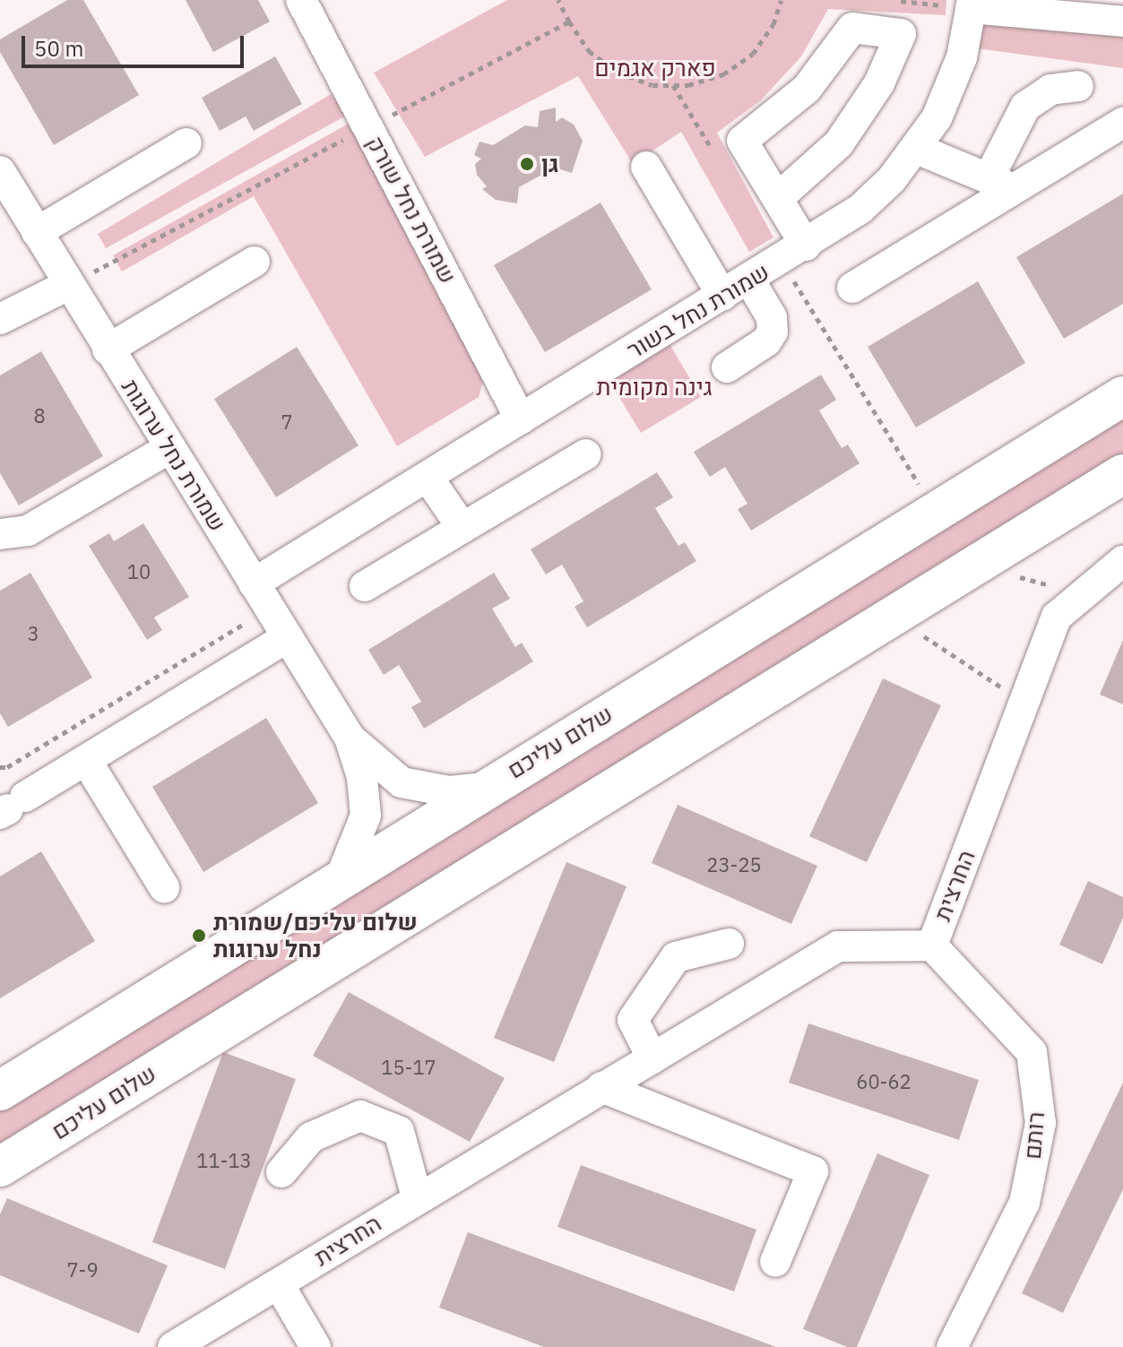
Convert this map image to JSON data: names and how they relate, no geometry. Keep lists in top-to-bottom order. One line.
{"streets":{"main road":["שלום עליכם"],"street":["שמורת נחל שורק","שמורת נחל בשור","שמורת נחל ערוגות","החרצית","רותם"]},"crossings":[["שמורת נחל שורק","שמורת נחל בשור"],["שמורת נחל בשור","שמורת נחל ערוגות"],["שמורת נחל ערוגות","שלום עליכם"],["החרצית","רותם"]],"parks":["פארק אגמים","גינה מקומית"],"places":["גן","שלום עליכם/שמורת נחל ערוגות"],"house_numbers":["8","7","10","3","23-25","15-17","60-62","11-13","7-9"],"scale_bar":"50 m"}
